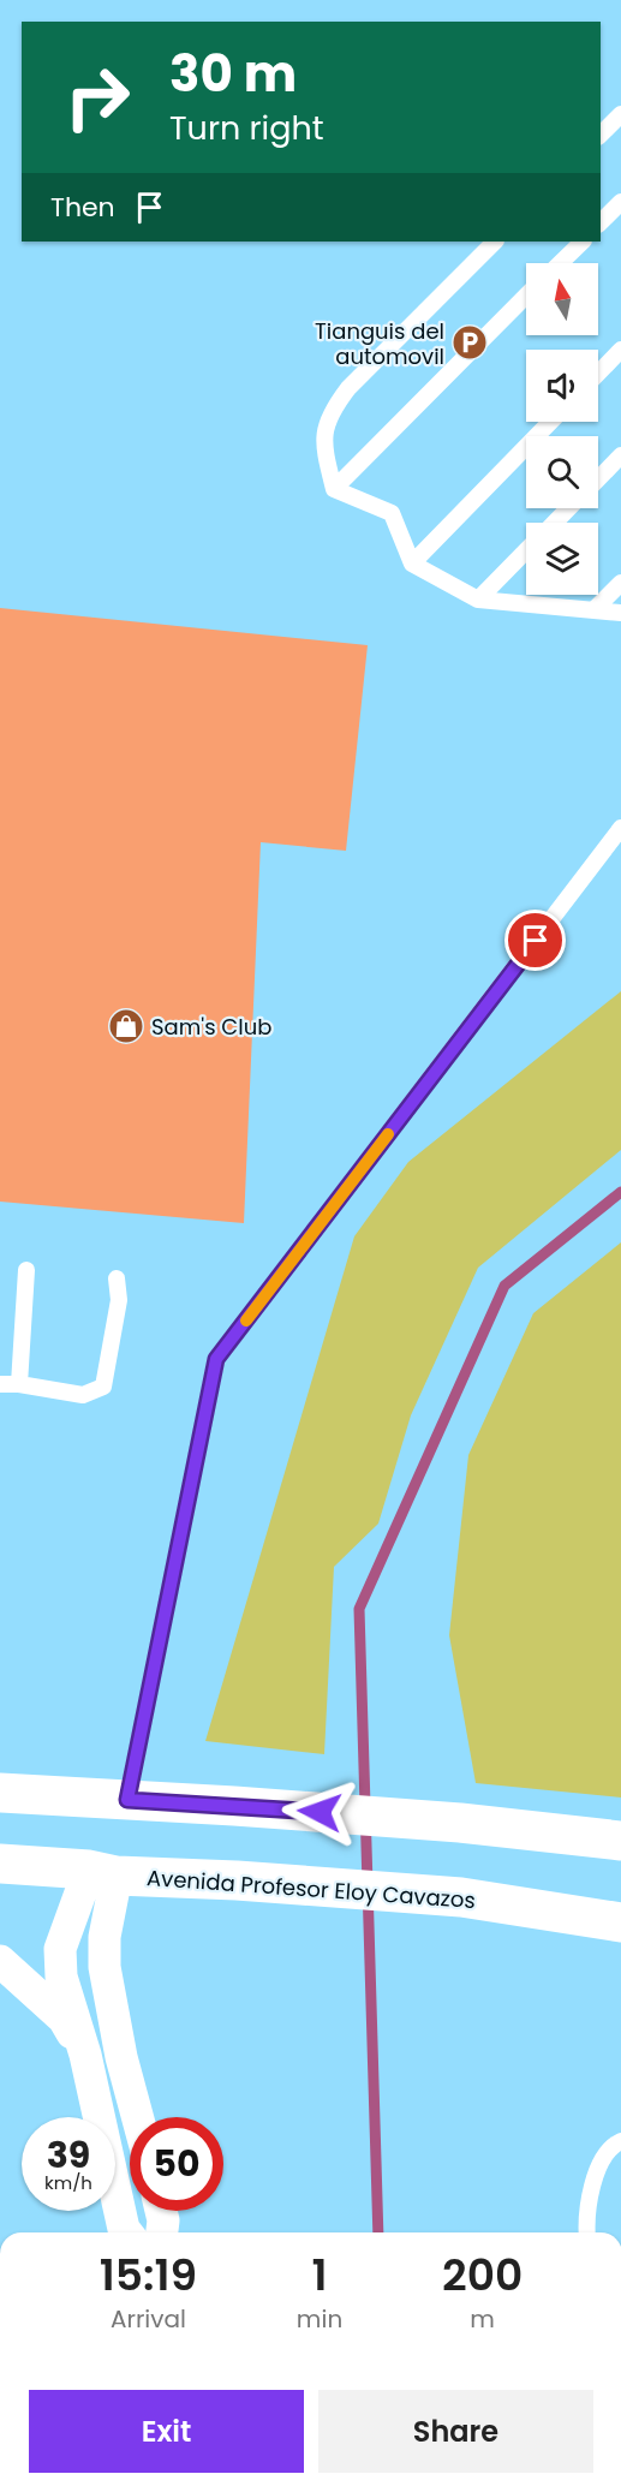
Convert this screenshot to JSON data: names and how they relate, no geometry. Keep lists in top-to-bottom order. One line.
{"streets":{"main road":["Avenida Profesor Eloy Cavazos"]},"places":{"parking":["Tianguis del automovil"],"shop":["Sam's Club"]},"north":"top","page":{"turn":["30 m","Turn right"],"then":"Then","speed":"39 km/h","limit":"50","eta":["15:19","Arrival","1","min","200","m"],"buttons":["Exit","Share"]}}
